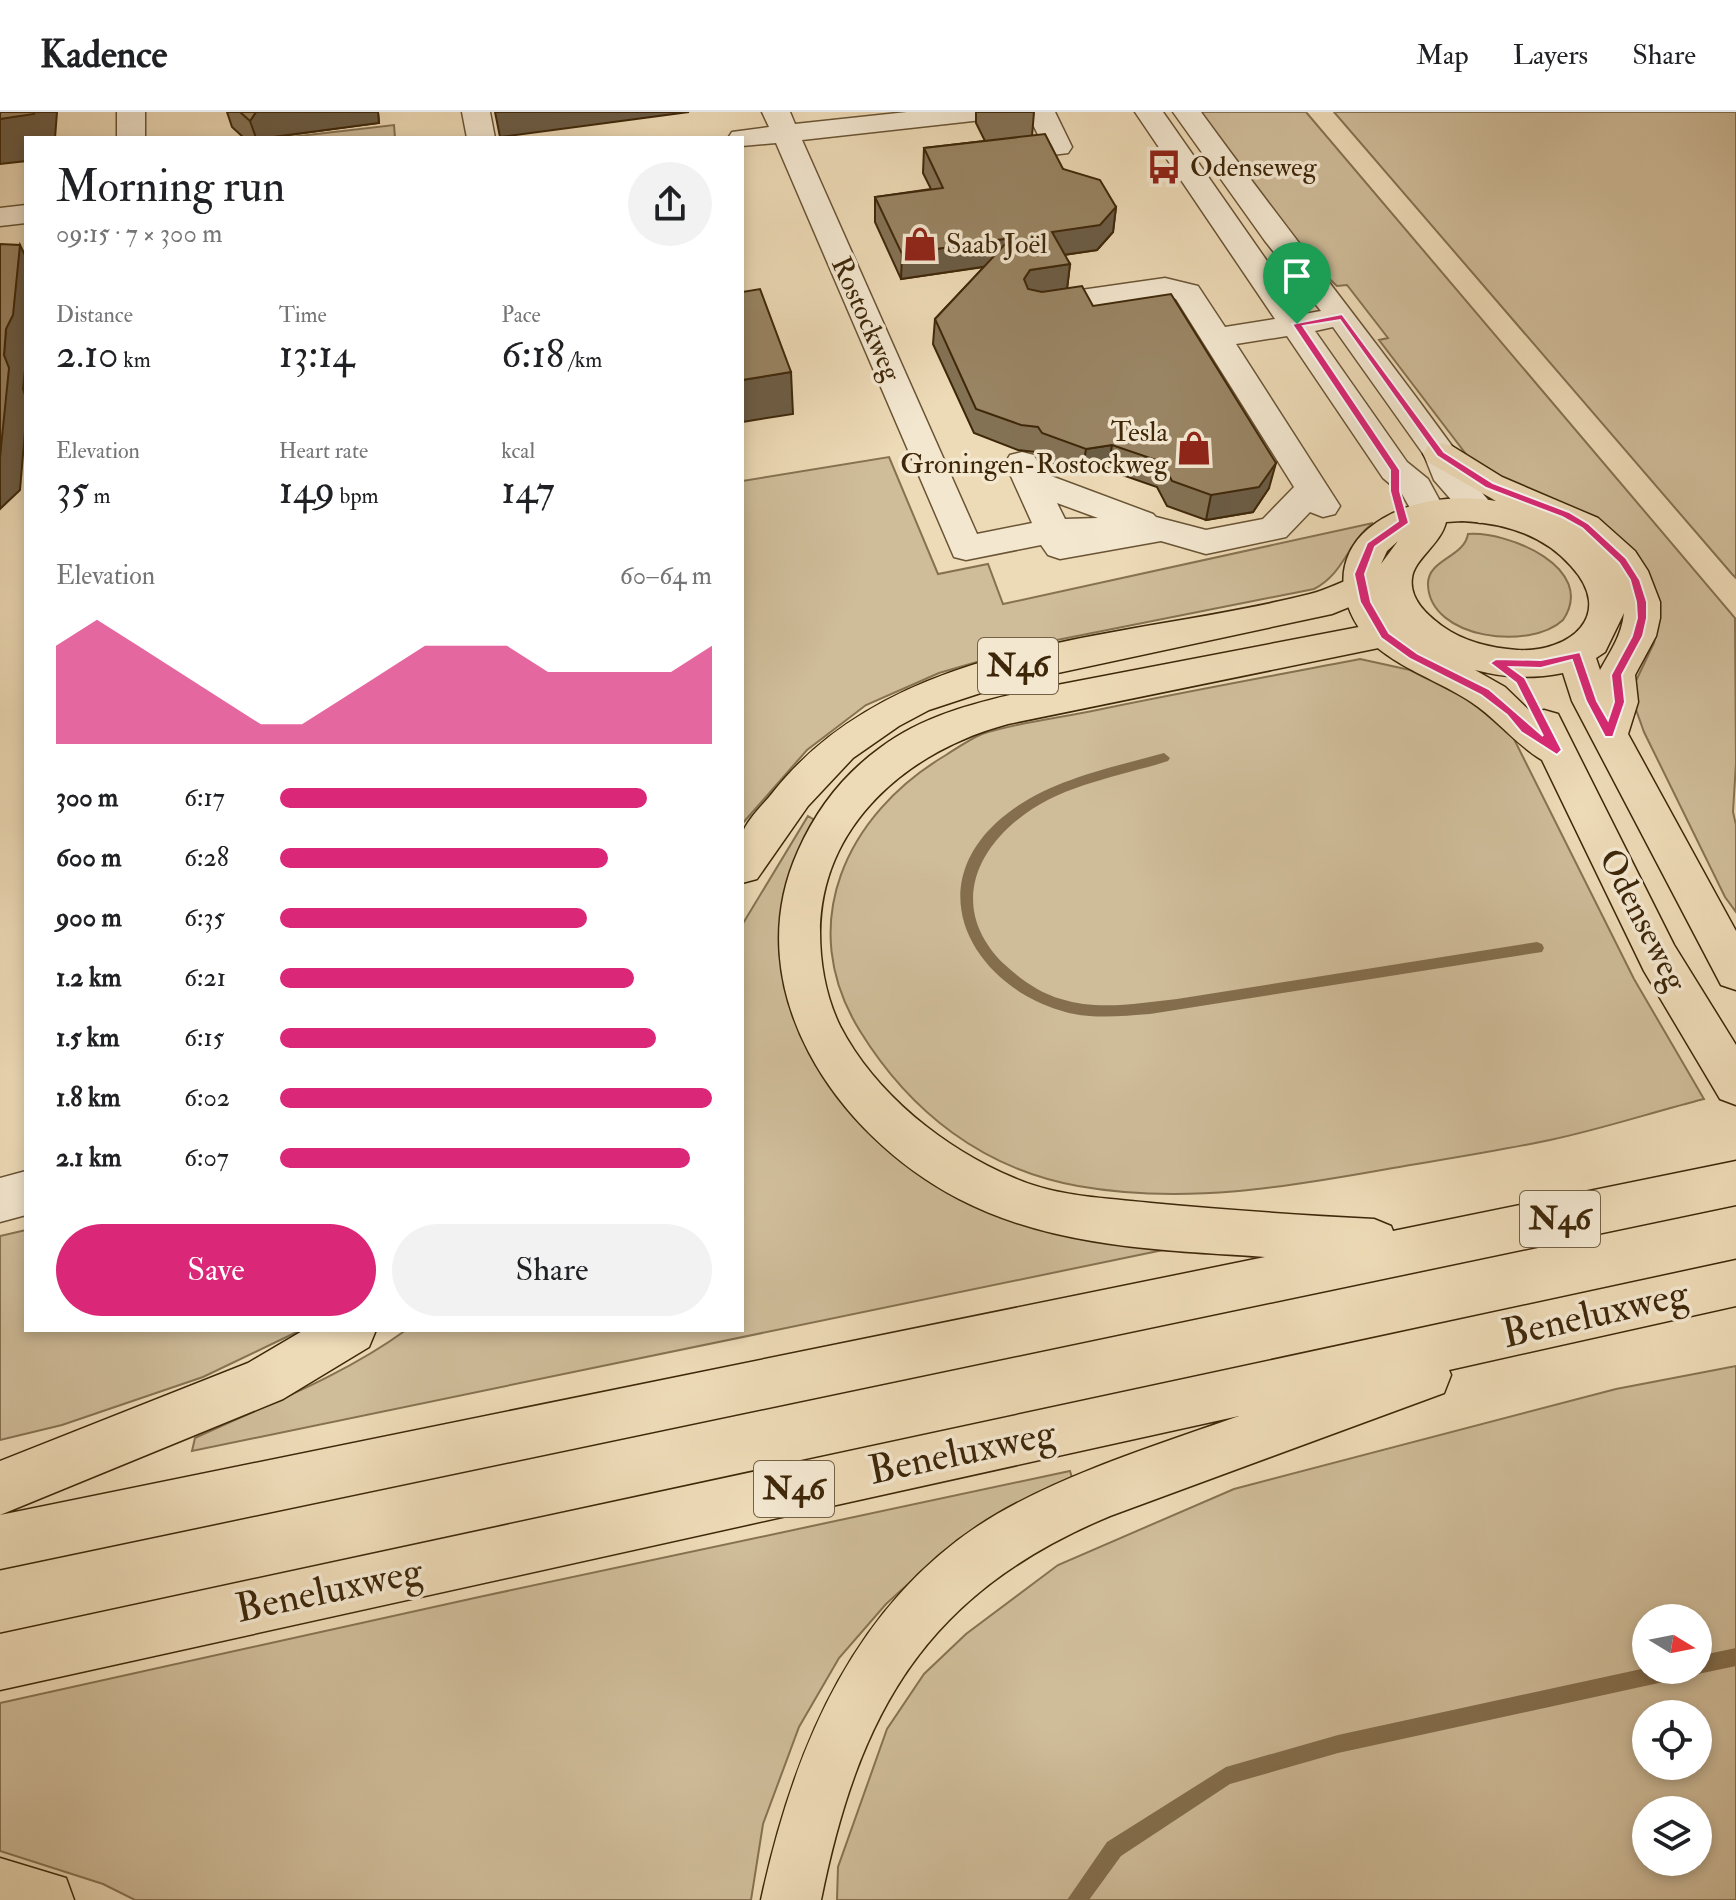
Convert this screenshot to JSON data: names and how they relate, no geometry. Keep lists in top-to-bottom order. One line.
{"streets":{"main road":["N46","Odenseweg","Beneluxweg"],"street":["Rostockweg"]},"crossings":[["N46","Odenseweg"],["N46","Beneluxweg"]],"places":{"bus stop":["Odenseweg"],"shop":["Saab Joël","Tesla Groningen-Rostockweg"]},"north":"right","page":{"header":"Kadence","nav":["Map","Layers","Share"],"heading":["Morning run","09:15 · 7 × 300 m"],"stats":[["Distance","2.10 km"],["Time","13:14"],["Pace","6:18 /km"],["Elevation","35 m"],["Heart rate","149 bpm"],["kcal","147"]],"chart":["Elevation","60–64 m"],"list":[{"name":"300 m","note":"6:17"},{"name":"600 m","note":"6:28"},{"name":"900 m","note":"6:35"},{"name":"1.2 km","note":"6:21"},{"name":"1.5 km","note":"6:15"},{"name":"1.8 km","note":"6:02"},{"name":"2.1 km","note":"6:07"}],"buttons":["Save","Share"]}}
